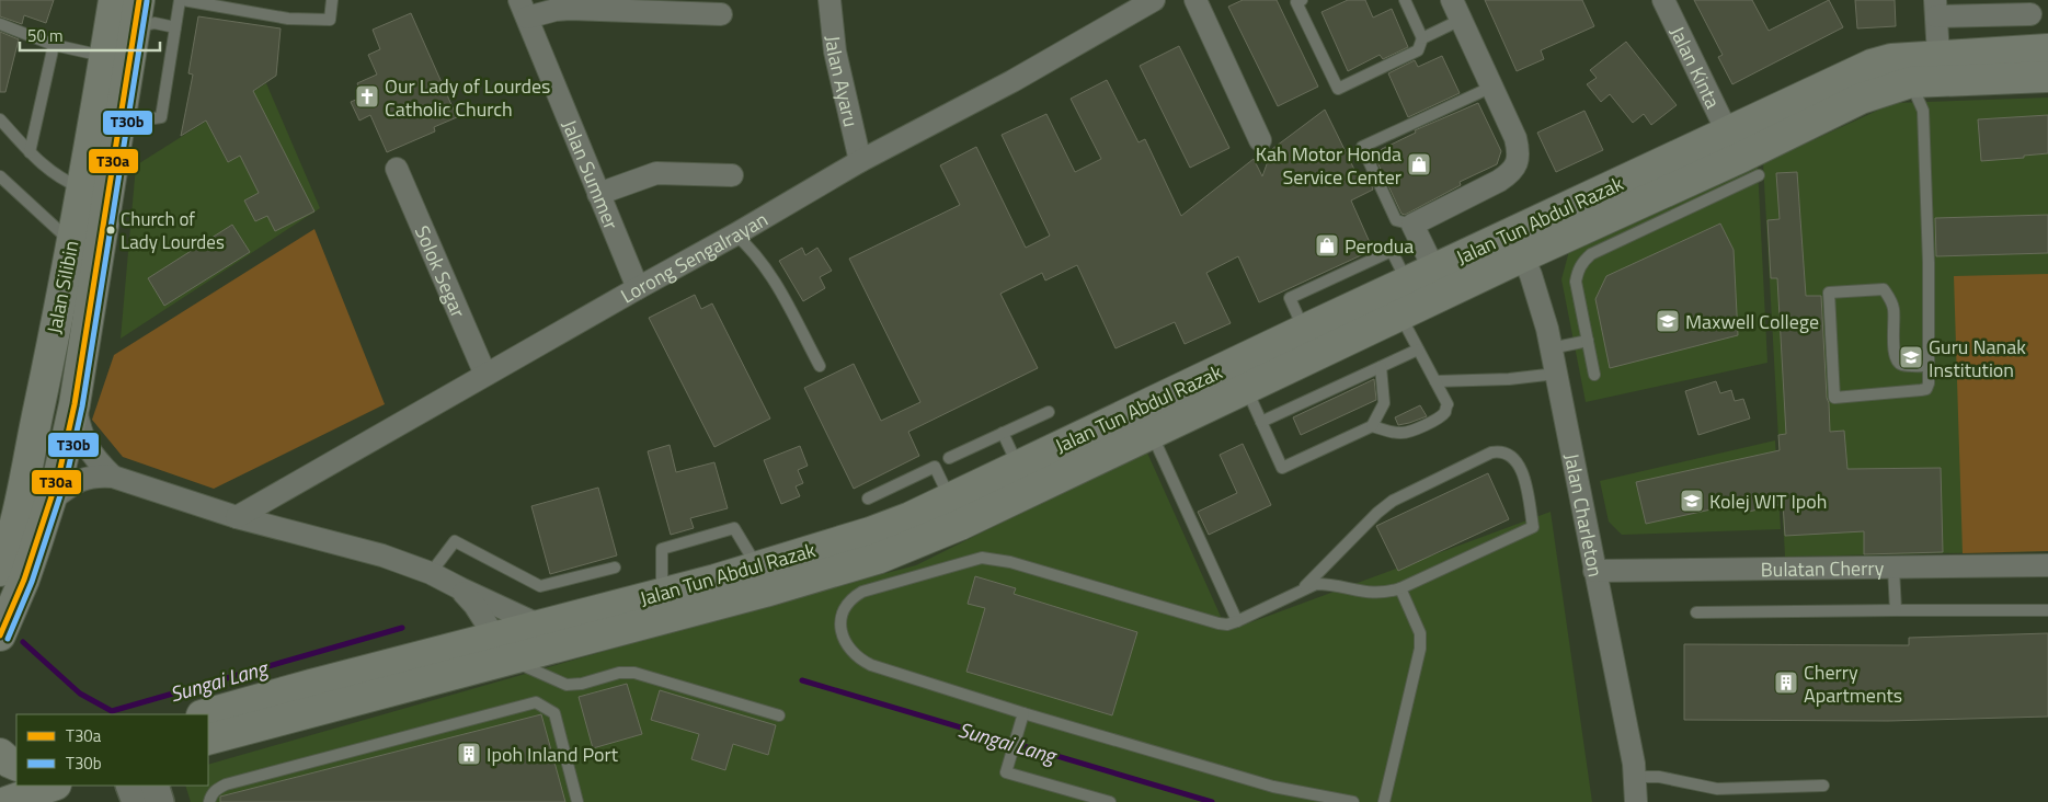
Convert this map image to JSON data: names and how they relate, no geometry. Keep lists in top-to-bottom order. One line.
{"streets":{"main road":["Jalan Tun Abdul Razak","Jalan Silibin"],"street":["Jalan Kinta","Jalan Ayaru","Jalan Summer","Lorong Sengalrayan","Solok Segar","Jalan Charleton","Bulatan Cherry"]},"crossings":[["Jalan Kinta","Jalan Tun Abdul Razak"],["Jalan Ayaru","Lorong Sengalrayan"],["Jalan Summer","Lorong Sengalrayan"],["Jalan Tun Abdul Razak","Jalan Charleton"],["Lorong Sengalrayan","Solok Segar"],["Jalan Charleton","Bulatan Cherry"]],"water":["Sungai Lang"],"places":{"church":["Our Lady of Lourdes Catholic Church"],"shop":["Kah Motor Honda Service Center","Perodua"],"other":["Church of Lady Lourdes"],"school or university":["Maxwell College","Guru Nanak Institution","Kolej WIT Ipoh"],"building":["Cherry Apartments","Ipoh Inland Port"]},"lines":["transit line T30a","transit line T30b"],"legend":["T30a","T30b"],"scale_bar":"50 m"}
